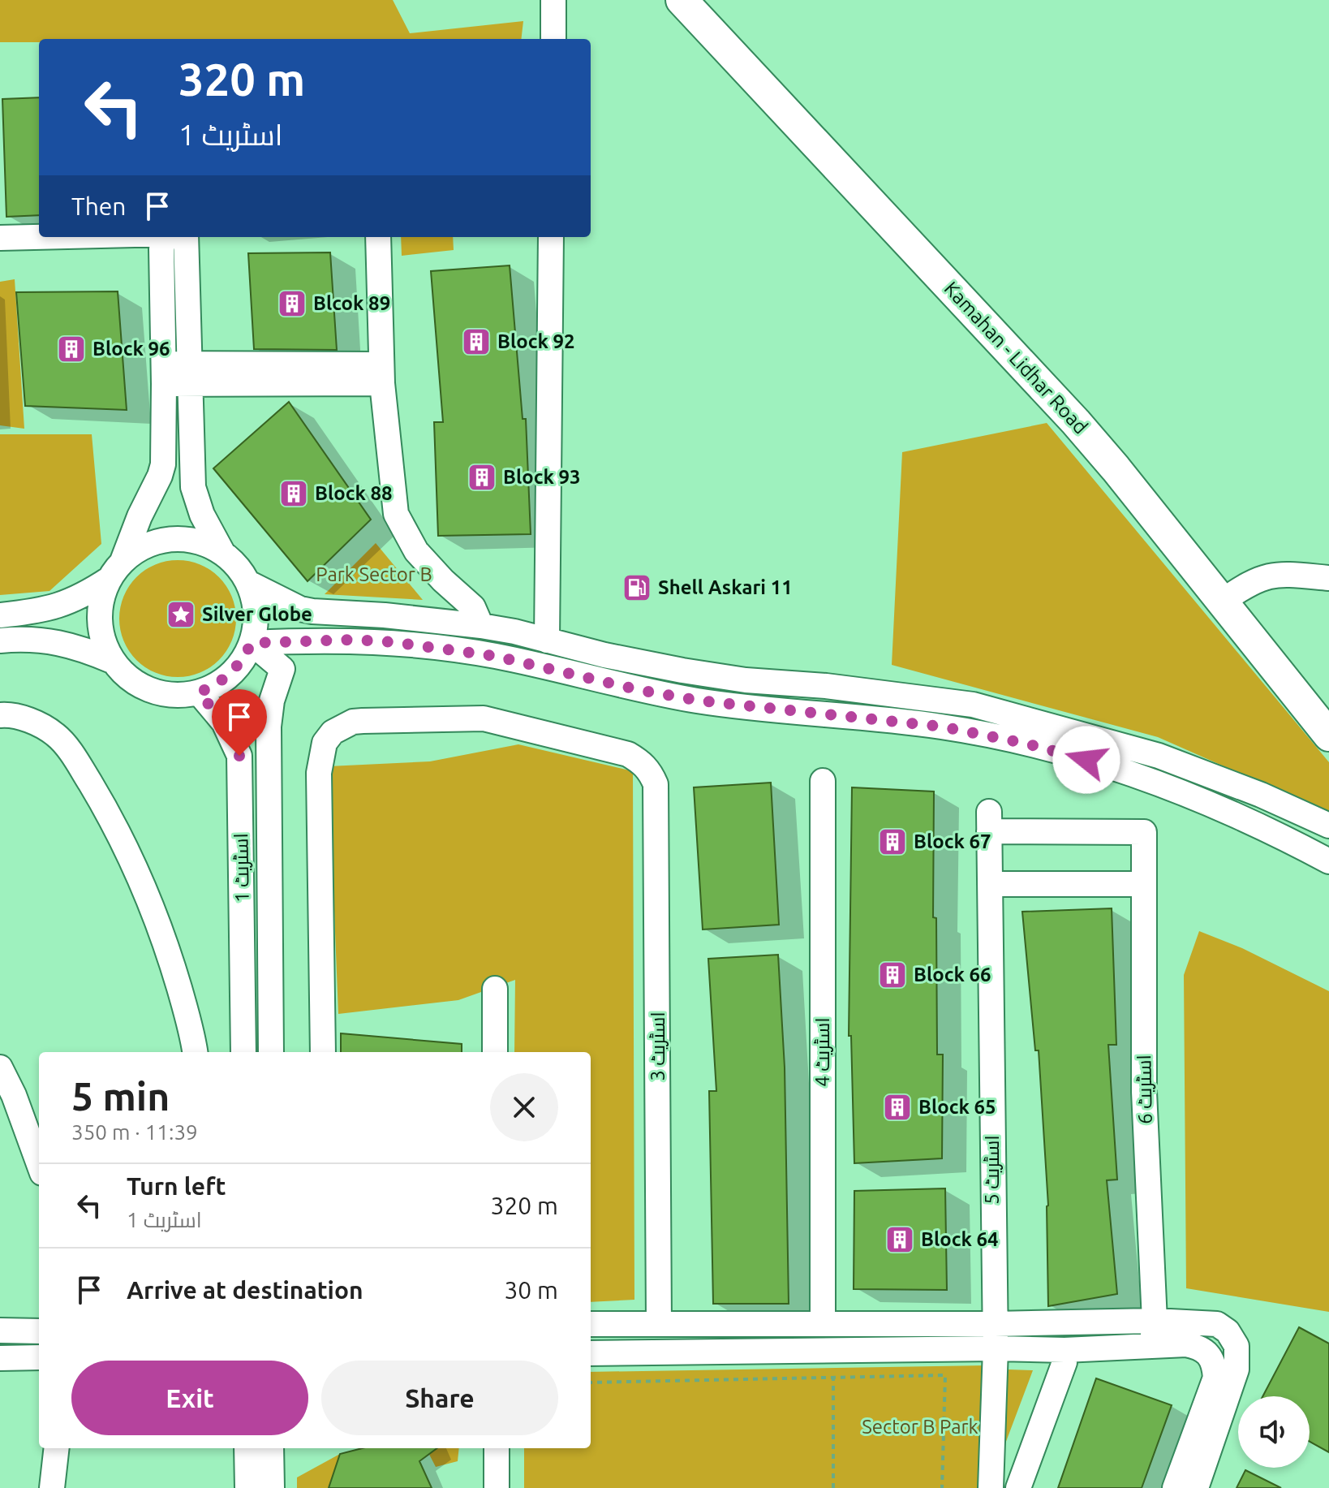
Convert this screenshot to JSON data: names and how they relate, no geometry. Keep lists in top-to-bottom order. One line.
{"streets":{"main road":["Kamahan - Lidhar Road"],"street":["اسٹریٹ 1","اسٹریٹ 3","اسٹریٹ 4","اسٹریٹ 6","اسٹریٹ 5"]},"crossings":[["اسٹریٹ 6","اسٹریٹ 5"]],"parks":["Park Sector B","Sector B Park"],"places":{"building":["Blcok 89","Block 92","Block 96","Block 93","Block 88","Block 67","Block 66","Block 65","Block 64"],"fuel station":["Shell Askari 11"],"place":["Silver Globe"]},"page":{"turn":["320 m","اسٹریٹ 1"],"then":"Then","heading":["5 min","350 m · 11:39"],"list":[{"name":"Turn left","note":"اسٹریٹ 1","value":"320 m"},{"name":"Arrive at destination","value":"30 m"}],"buttons":["Exit","Share"]}}
